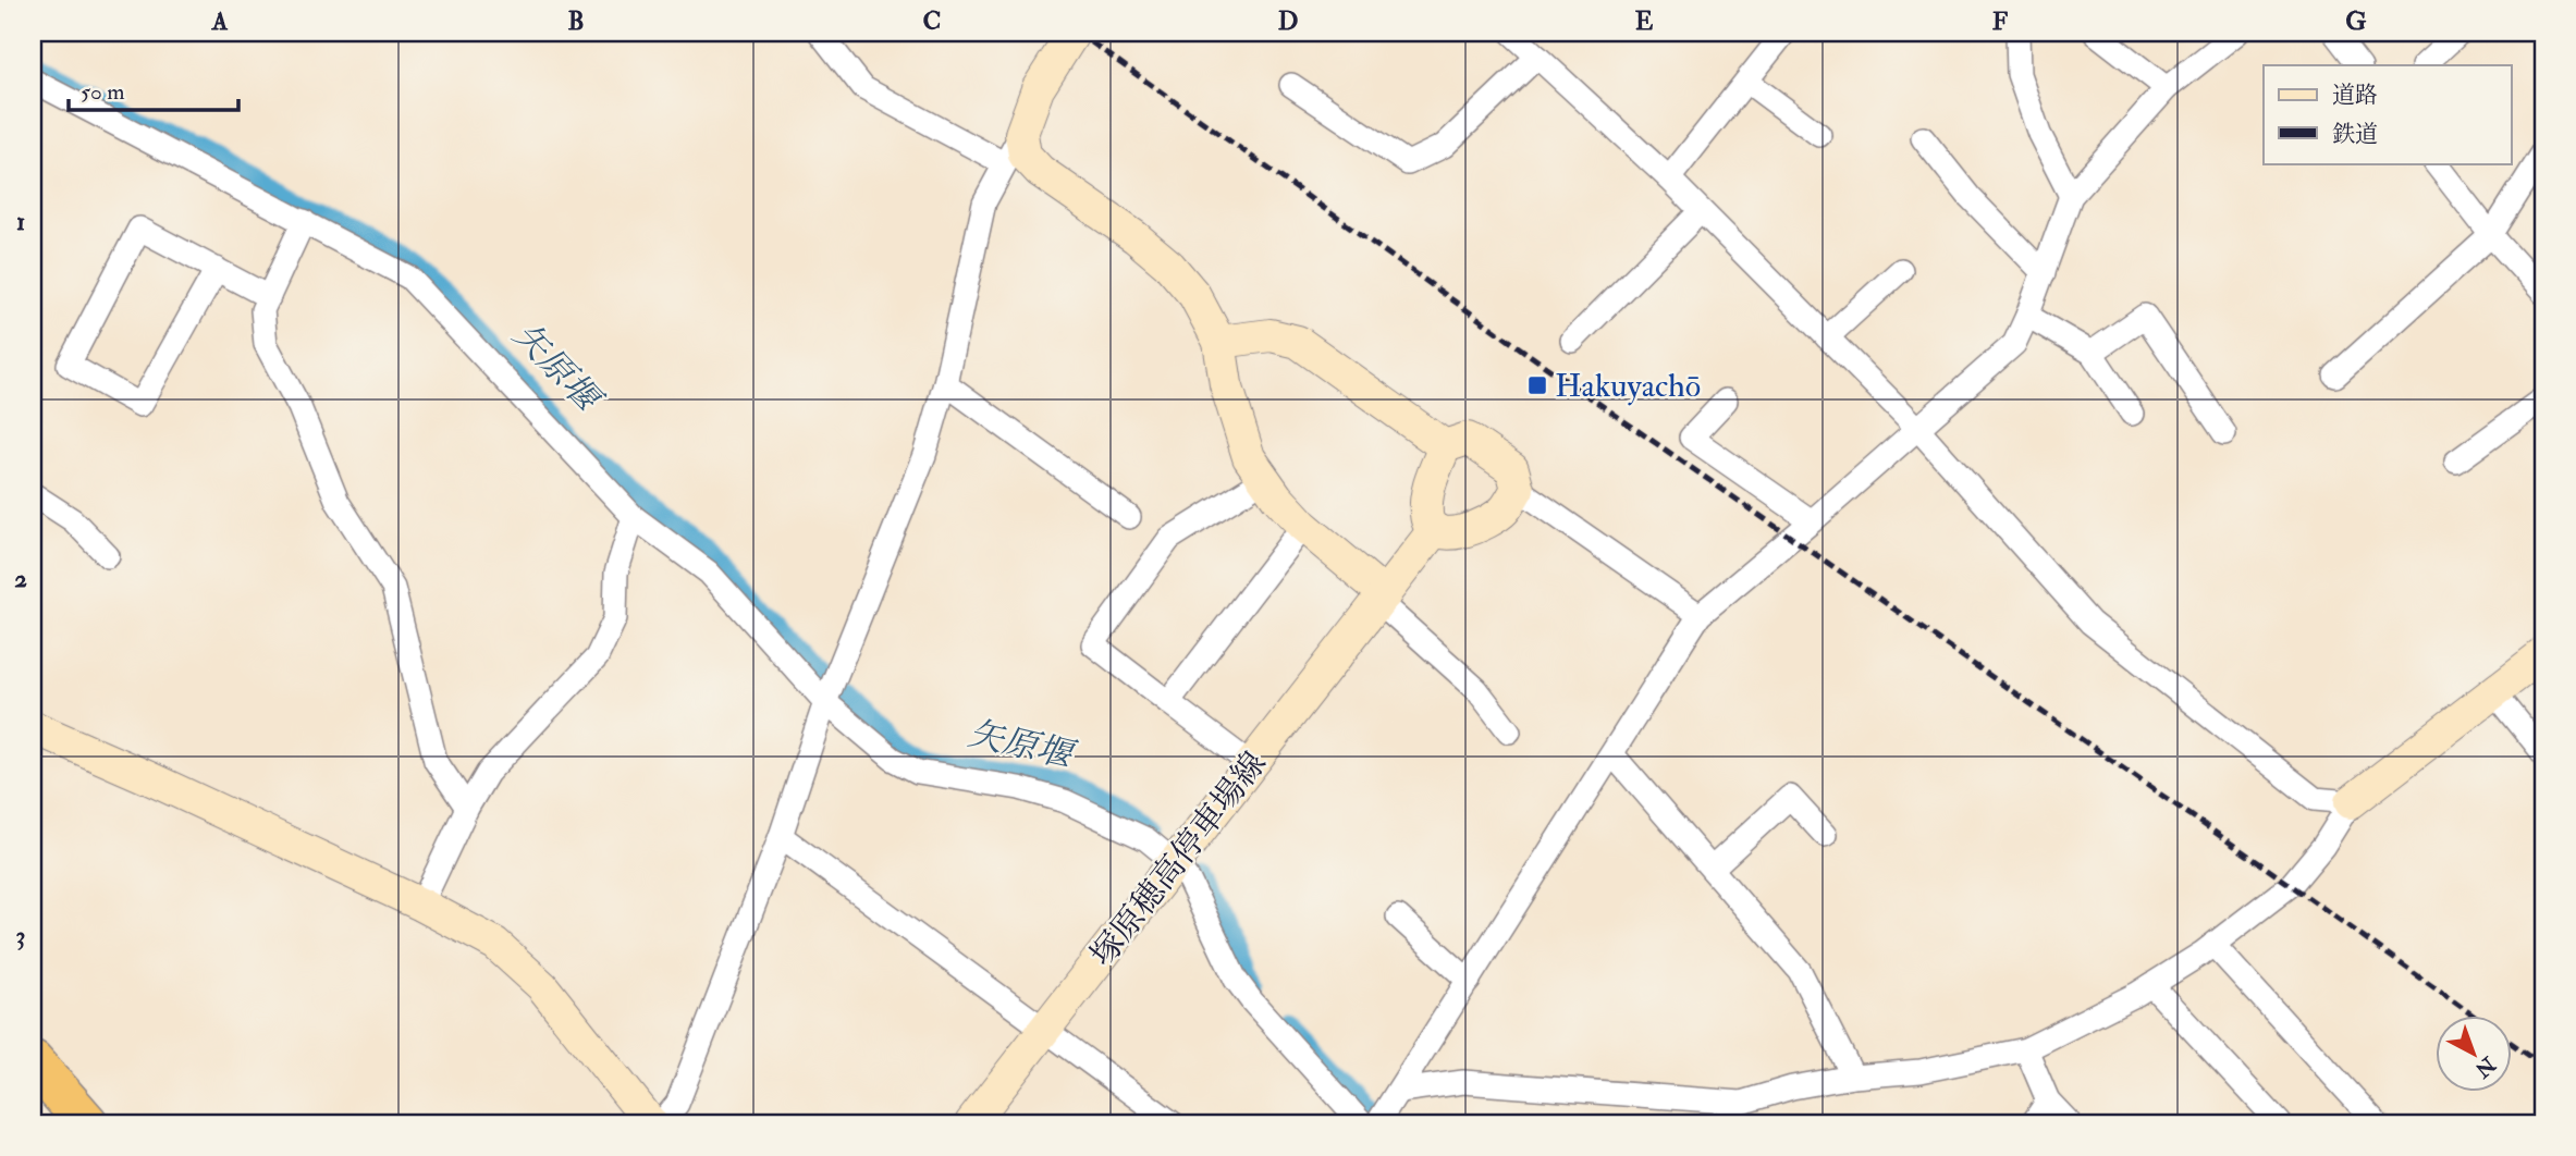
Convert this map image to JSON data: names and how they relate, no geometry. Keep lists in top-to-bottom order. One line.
{"streets":{"main road":["塚原穂高停車場線"]},"water":["矢原堰"],"places":{"transit":["Hakuyachō"]},"legend":["道路","鉄道"],"scale_bar":"50 m","north":"bottom right","grid":{"columns":["A","B","C","D","E","F","G"],"rows":["1","2","3"]}}
